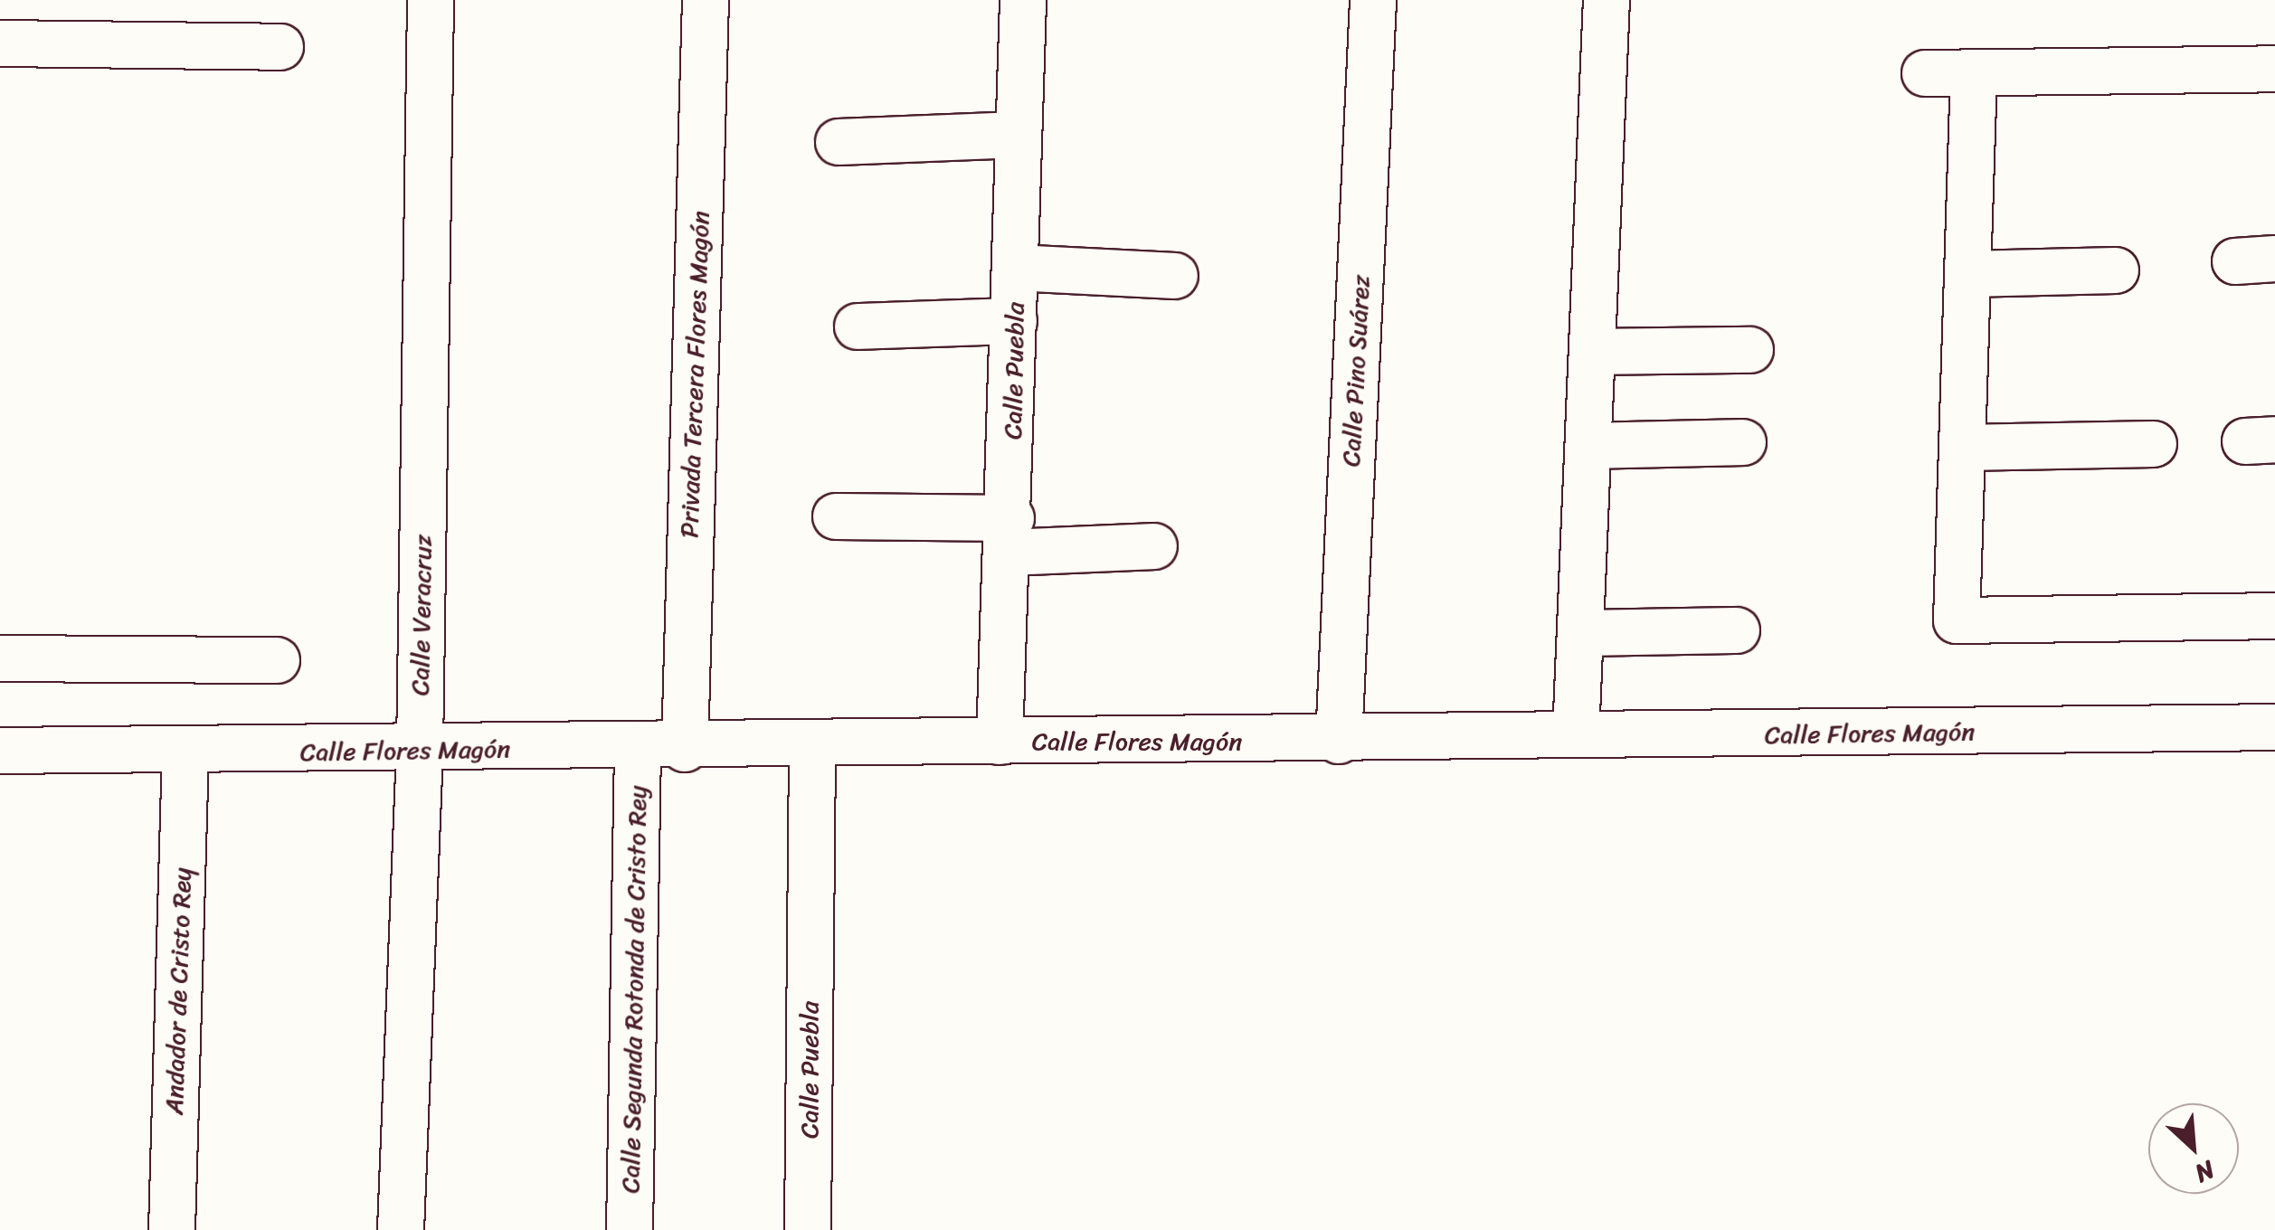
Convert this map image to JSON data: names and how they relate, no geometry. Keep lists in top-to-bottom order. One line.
{"streets":{"street":["Calle Puebla","Calle Pino Suárez","Privada Tercera Flores Magón","Calle Veracruz","Calle Flores Magón","Calle Segunda Rotonda de Cristo Rey","Andador de Cristo Rey"]},"crossings":[["Calle Puebla","Calle Flores Magón"],["Calle Pino Suárez","Calle Flores Magón"],["Privada Tercera Flores Magón","Calle Flores Magón"],["Calle Veracruz","Calle Flores Magón"],["Calle Flores Magón","Calle Segunda Rotonda de Cristo Rey"],["Calle Flores Magón","Andador de Cristo Rey"]],"north":"bottom right"}
